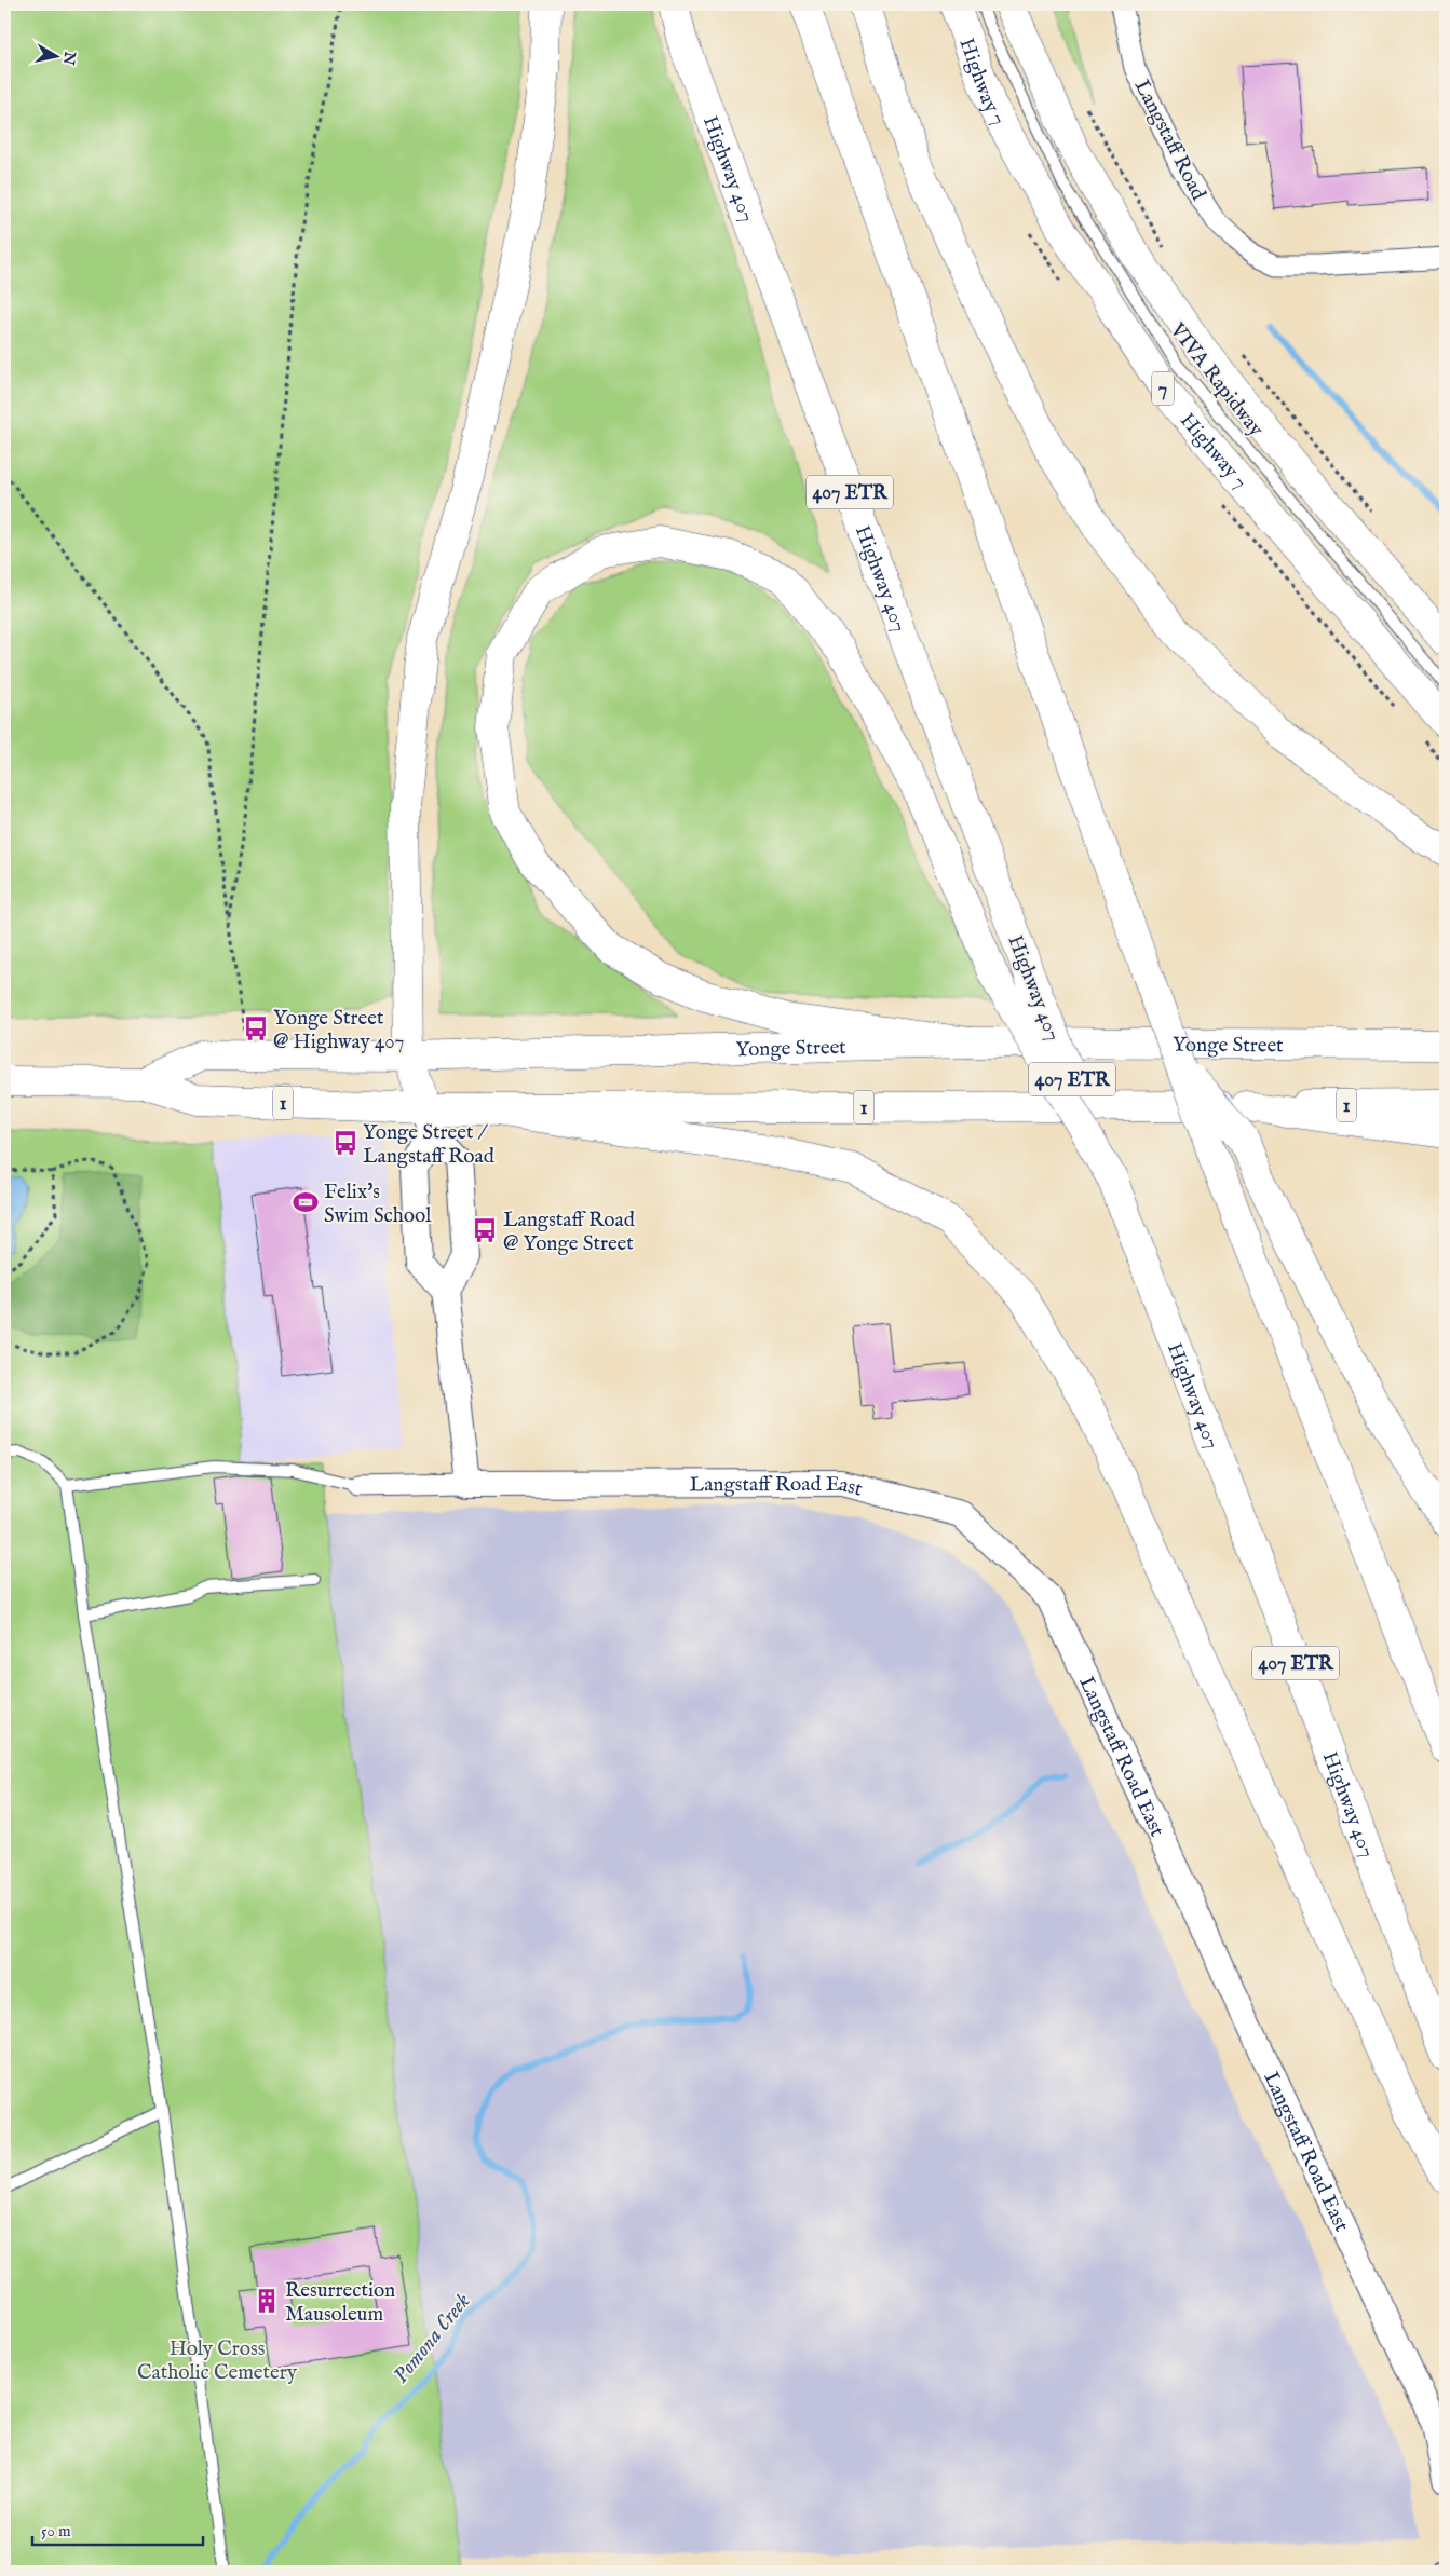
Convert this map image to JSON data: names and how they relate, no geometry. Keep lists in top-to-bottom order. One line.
{"streets":{"main road":["Highway 7","Highway 407","7","407 ETR","Yonge Street","1"],"street":["Langstaff Road","Langstaff Road East"],"lane":["VIVA Rapidway"]},"water":["Pomona Creek"],"parks":["Holy Cross Catholic Cemetery"],"places":{"bus stop":["Yonge Street @ Highway 407","Yonge Street / Langstaff Road","Langstaff Road @ Yonge Street"],"sports":["Felix's Swim School"],"building":["Resurrection Mausoleum"]},"scale_bar":"50 m","north":"right"}
